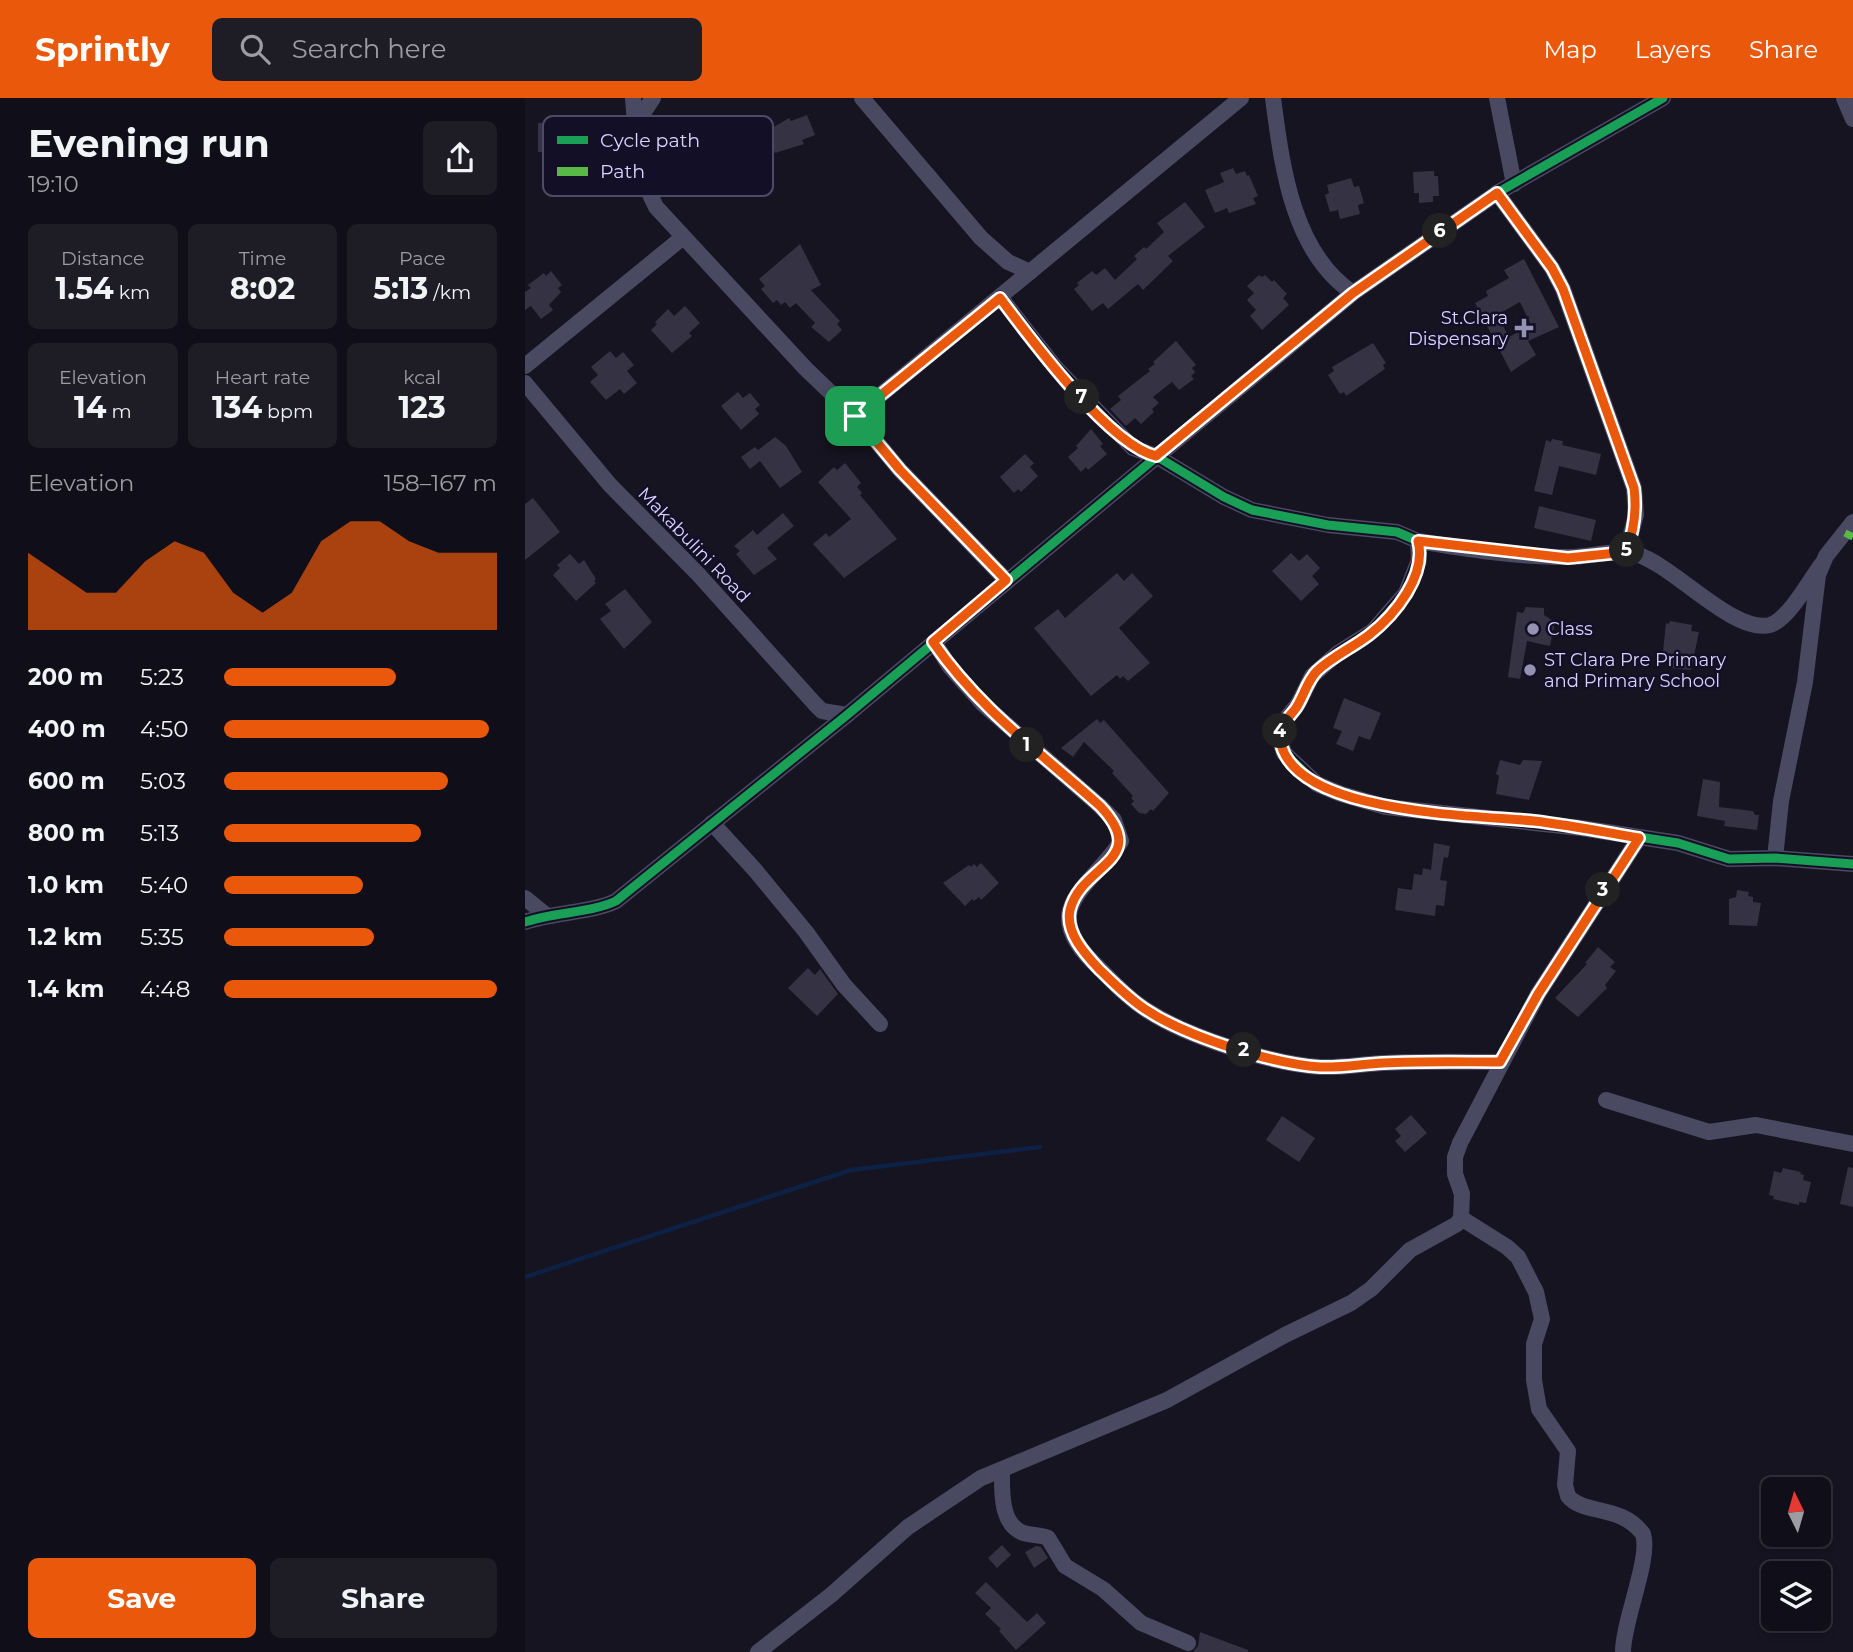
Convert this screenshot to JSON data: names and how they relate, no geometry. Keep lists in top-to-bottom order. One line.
{"streets":{"street":["Makabulini Road"]},"places":{"health":["St.Clara Dispensary"],"other":["Class","ST Clara Pre Primary and Primary School"]},"legend":["Cycle path","Path"],"north":"top","page":{"header":"Sprintly","search":"Search here","nav":["Map","Layers","Share"],"heading":["Evening run","19:10"],"pins":["6","7","5","4","1","3","2"],"stats":[["Distance","1.54 km"],["Time","8:02"],["Pace","5:13 /km"],["Elevation","14 m"],["Heart rate","134 bpm"],["kcal","123"]],"chart":["Elevation","158–167 m"],"list":[{"name":"200 m","note":"5:23"},{"name":"400 m","note":"4:50"},{"name":"600 m","note":"5:03"},{"name":"800 m","note":"5:13"},{"name":"1.0 km","note":"5:40"},{"name":"1.2 km","note":"5:35"},{"name":"1.4 km","note":"4:48"}],"buttons":["Save","Share"]}}
